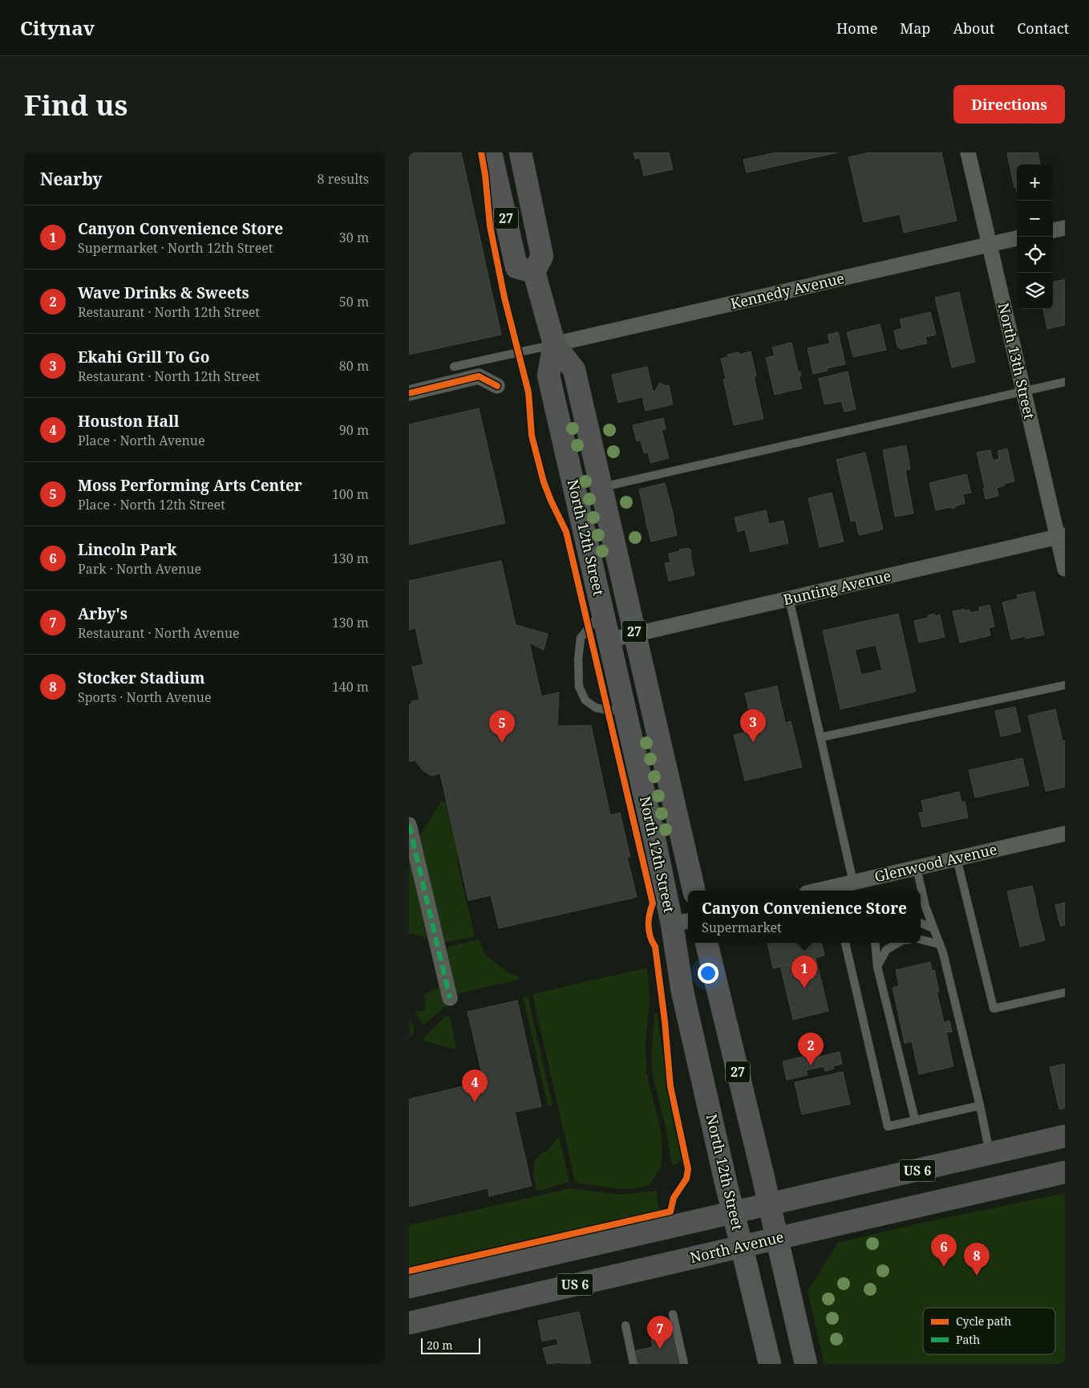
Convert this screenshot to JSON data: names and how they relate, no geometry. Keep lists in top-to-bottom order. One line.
{"streets":{"main road":["27","North 12th Street","US 6","North Avenue"],"street":["Kennedy Avenue","North 13th Street","Bunting Avenue","Glenwood Avenue"]},"crossings":[["27","North 12th Street"],["27","US 6"],["27","North Avenue"],["Kennedy Avenue","North 13th Street"],["Kennedy Avenue","North 12th Street"],["North 13th Street","Bunting Avenue"],["North 12th Street","Bunting Avenue"],["North 12th Street","US 6"],["North 12th Street","North Avenue"]],"legend":["Cycle path","Path"],"scale_bar":"20 m","page":{"header":"Citynav","nav":["Home","Map","About","Contact"],"buttons":"Directions","title":"Find us","heading":["Nearby","8 results"],"map_buttons":["+","−"],"list":[{"mark":"1","name":"Canyon Convenience Store","note":"Supermarket · North 12th Street","value":"30 m"},{"mark":"2","name":"Wave Drinks & Sweets","note":"Restaurant · North 12th Street","value":"50 m"},{"mark":"3","name":"Ekahi Grill To Go","note":"Restaurant · North 12th Street","value":"80 m"},{"mark":"4","name":"Houston Hall","note":"Place · North Avenue","value":"90 m"},{"mark":"5","name":"Moss Performing Arts Center","note":"Place · North 12th Street","value":"100 m"},{"mark":"6","name":"Lincoln Park","note":"Park · North Avenue","value":"130 m"},{"mark":"7","name":"Arby's","note":"Restaurant · North Avenue","value":"130 m"},{"mark":"8","name":"Stocker Stadium","note":"Sports · North Avenue","value":"140 m"}],"pins":["3","5","1","2","4","6","8","7"],"popup":["Canyon Convenience Store","Supermarket"],"scale":"20 m"}}
